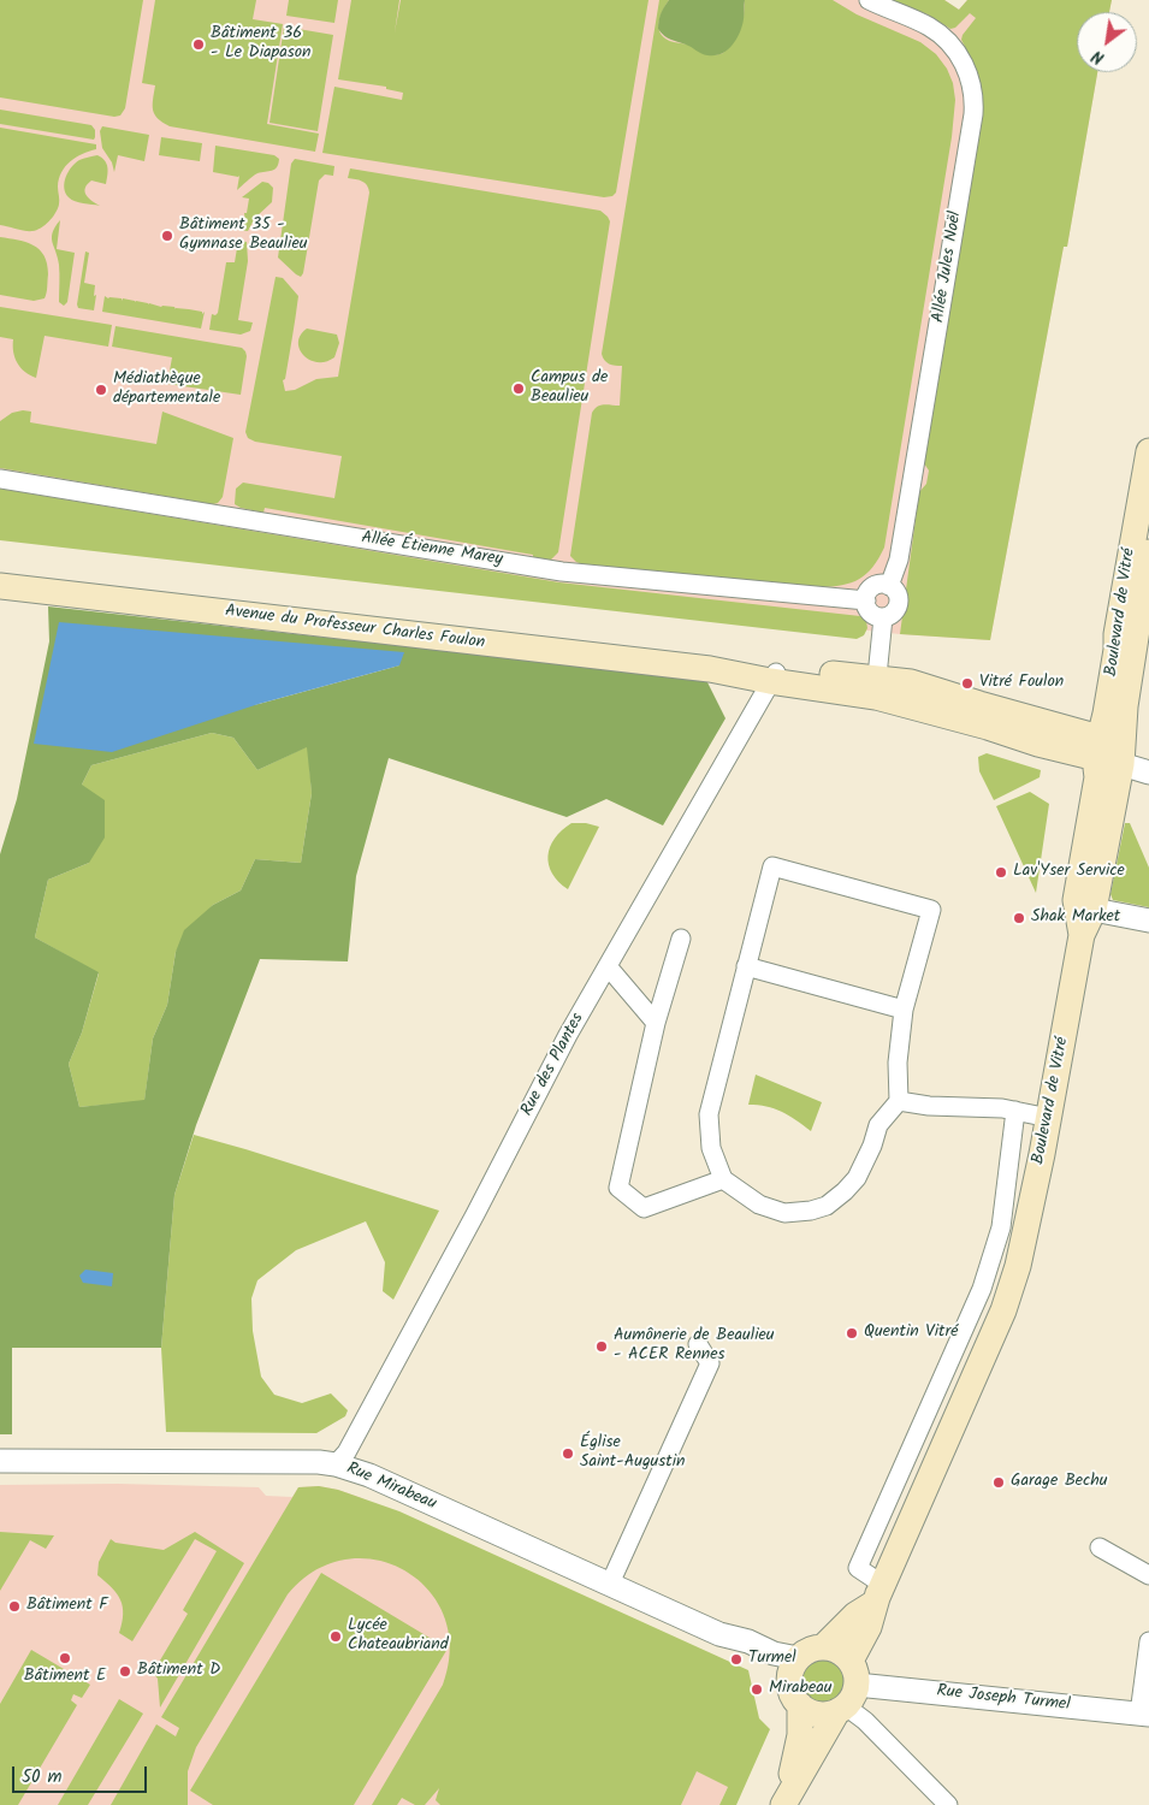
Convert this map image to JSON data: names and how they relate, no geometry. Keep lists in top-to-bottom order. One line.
{"streets":{"main road":["Boulevard de Vitré","Avenue du Professeur Charles Foulon"],"street":["Allée Jules Noël","Allée Étienne Marey","Rue des Plantes","Rue Mirabeau","Rue Joseph Turmel"]},"crossings":[["Allée Jules Noël","Allée Étienne Marey"],["Boulevard de Vitré","Avenue du Professeur Charles Foulon"],["Boulevard de Vitré","Rue Mirabeau"],["Boulevard de Vitré","Rue Joseph Turmel"],["Avenue du Professeur Charles Foulon","Rue des Plantes"],["Rue des Plantes","Rue Mirabeau"],["Rue Mirabeau","Rue Joseph Turmel"]],"places":["Bâtiment 36 - Le Diapason","Bâtiment 35 - Gymnase Beaulieu","Campus de Beaulieu","Médiathèque départementale","Vitré Foulon","Lav'Yser Service","Shak Market","Quentin Vitré","Aumônerie de Beaulieu - ACER Rennes","Église Saint-Augustin","Garage Bechu","Bâtiment F","Lycée Chateaubriand","Bâtiment E","Turmel","Bâtiment D","Mirabeau"],"scale_bar":"50 m","north":"bottom left"}
